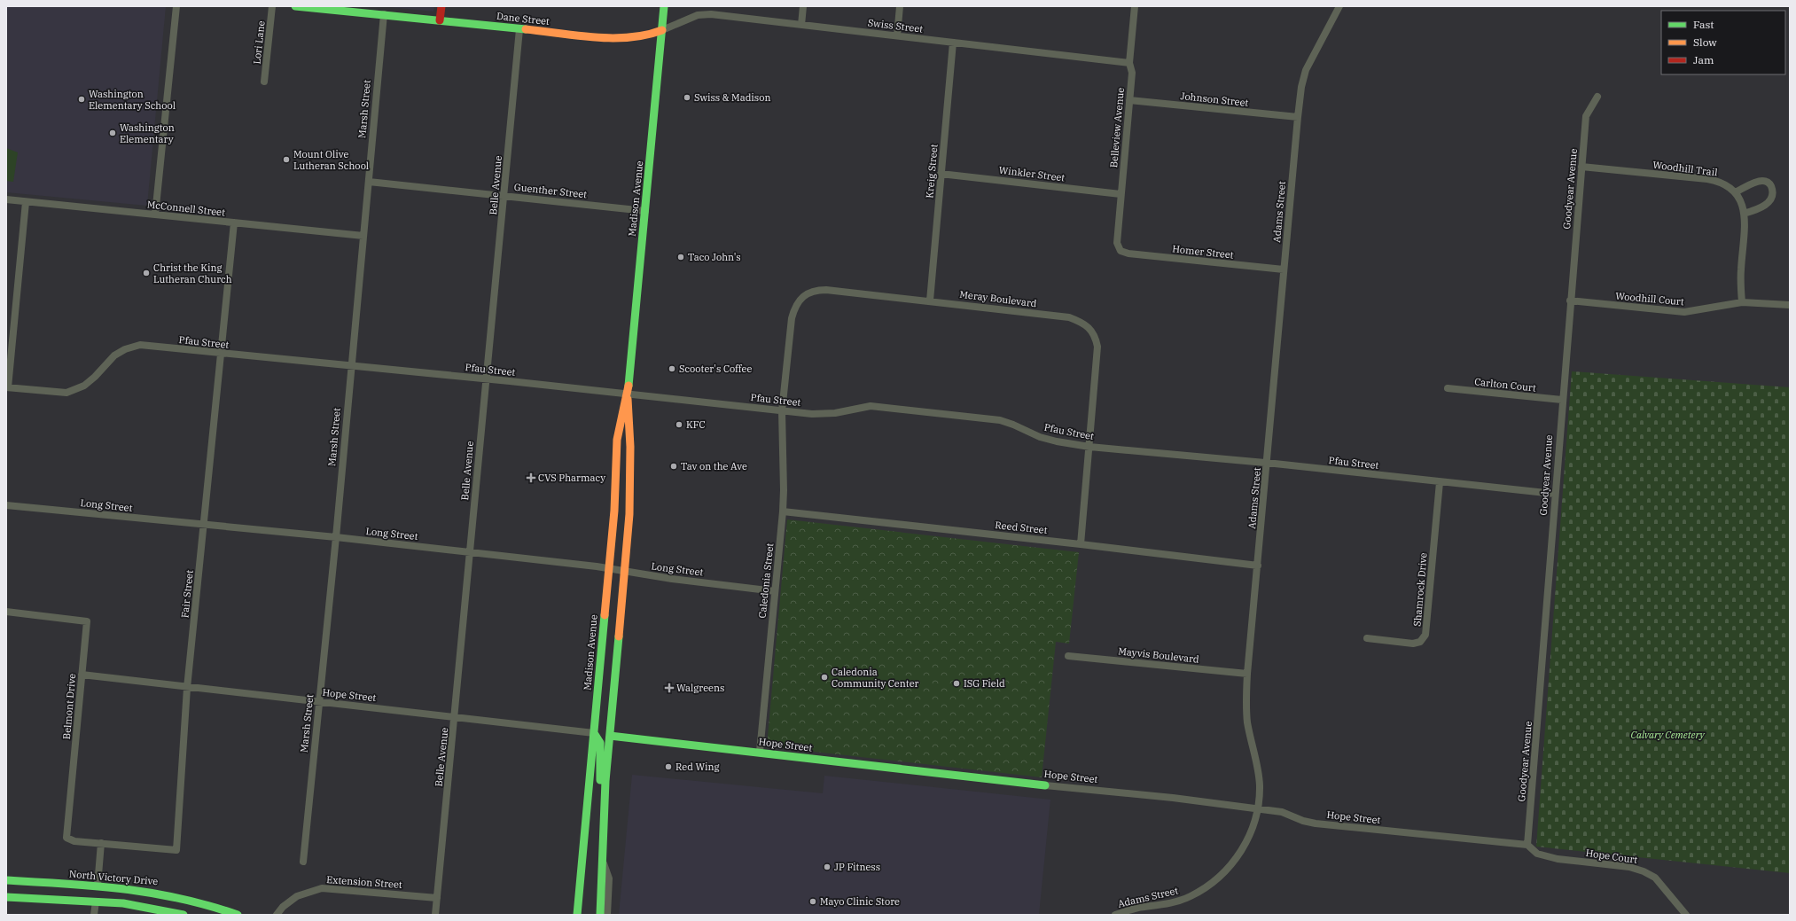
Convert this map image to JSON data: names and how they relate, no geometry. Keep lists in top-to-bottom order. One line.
{"streets":{"main road":["Dane Street","Madison Avenue","Hope Street","North Victory Drive"],"street":["Swiss Street","Lori Lane","Johnson Street","Marsh Street","Belleview Avenue","Woodhill Trail","Kreig Street","Winkler Street","Belle Avenue","Goodyear Avenue","Guenther Street","McConnell Street","Adams Street","Homer Street","Meray Boulevard","Woodhill Court","Pfau Street","Carlton Court","Long Street","Reed Street","Caledonia Street","Shamrock Drive","Fair Street","Mayvis Boulevard","Belmont Drive","Hope Court","Extension Street"]},"crossings":[["Dane Street","Swiss Street"],["Dane Street","Marsh Street"],["Dane Street","Belle Avenue"],["Dane Street","Madison Avenue"],["Swiss Street","Belleview Avenue"],["Swiss Street","Kreig Street"],["Swiss Street","Madison Avenue"],["Johnson Street","Belleview Avenue"],["Johnson Street","Adams Street"],["Marsh Street","Guenther Street"],["Marsh Street","McConnell Street"],["Marsh Street","Pfau Street"],["Marsh Street","Long Street"],["Marsh Street","Hope Street"],["Belleview Avenue","Winkler Street"],["Belleview Avenue","Homer Street"],["Woodhill Trail","Goodyear Avenue"],["Kreig Street","Winkler Street"],["Kreig Street","Meray Boulevard"],["Belle Avenue","Guenther Street"],["Belle Avenue","Pfau Street"],["Belle Avenue","Long Street"],["Belle Avenue","Hope Street"],["Belle Avenue","Extension Street"],["Goodyear Avenue","Woodhill Court"],["Goodyear Avenue","Pfau Street"],["Goodyear Avenue","Carlton Court"],["Goodyear Avenue","Hope Street"],["Goodyear Avenue","Hope Court"],["Guenther Street","Madison Avenue"],["Madison Avenue","Pfau Street"],["Madison Avenue","Long Street"],["Madison Avenue","Hope Street"],["McConnell Street","Fair Street"],["Adams Street","Homer Street"],["Adams Street","Pfau Street"],["Adams Street","Reed Street"],["Adams Street","Mayvis Boulevard"],["Adams Street","Hope Street"],["Meray Boulevard","Pfau Street"],["Meray Boulevard","Reed Street"],["Meray Boulevard","Caledonia Street"],["Pfau Street","Caledonia Street"],["Pfau Street","Shamrock Drive"],["Pfau Street","Fair Street"],["Long Street","Caledonia Street"],["Long Street","Fair Street"],["Reed Street","Caledonia Street"],["Caledonia Street","Hope Street"],["Fair Street","Hope Street"],["Fair Street","Belmont Drive"],["Hope Street","Belmont Drive"],["Hope Street","Hope Court"]],"parks":["Calvary Cemetery"],"places":{"other":["Swiss & Madison","Washington Elementary School","Washington Elementary","Mount Olive Lutheran School","Taco John's","Christ the King Lutheran Church","Scooter's Coffee","KFC","Tav on the Ave","Caledonia Community Center","ISG Field","Red Wing","JP Fitness","Mayo Clinic Store"],"health":["CVS Pharmacy","Walgreens"]},"legend":["Fast","Slow","Jam"]}
